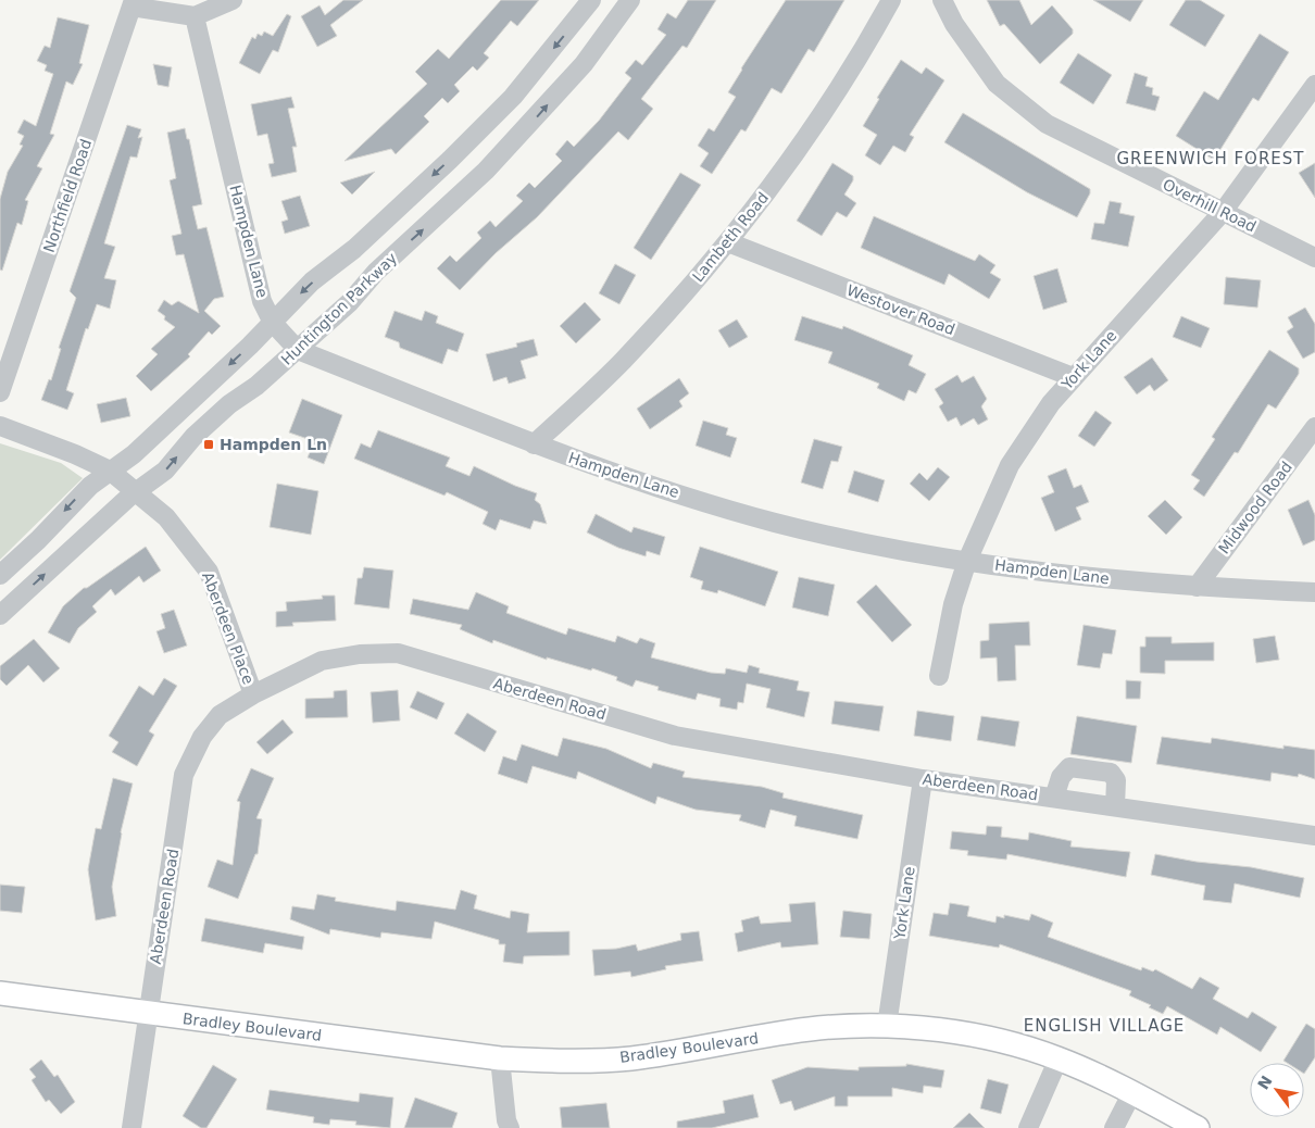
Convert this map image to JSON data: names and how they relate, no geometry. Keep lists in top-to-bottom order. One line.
{"streets":{"main road":["Bradley Boulevard"],"street":["Northfield Road","Overhill Road","Lambeth Road","Hampden Lane","Huntington Parkway","Westover Road","York Lane","Midwood Road","Aberdeen Place","Aberdeen Road"]},"crossings":[["Overhill Road","York Lane"],["Lambeth Road","Hampden Lane"],["Lambeth Road","Westover Road"],["Hampden Lane","Huntington Parkway"],["Hampden Lane","York Lane"],["Hampden Lane","Midwood Road"],["Huntington Parkway","Aberdeen Place"],["Westover Road","York Lane"],["York Lane","Aberdeen Road"],["York Lane","Bradley Boulevard"],["Aberdeen Place","Aberdeen Road"],["Aberdeen Road","Bradley Boulevard"]],"districts":["GREENWICH FOREST","ENGLISH VILLAGE"],"places":{"transit":["Hampden Ln"]},"north":"top left"}
